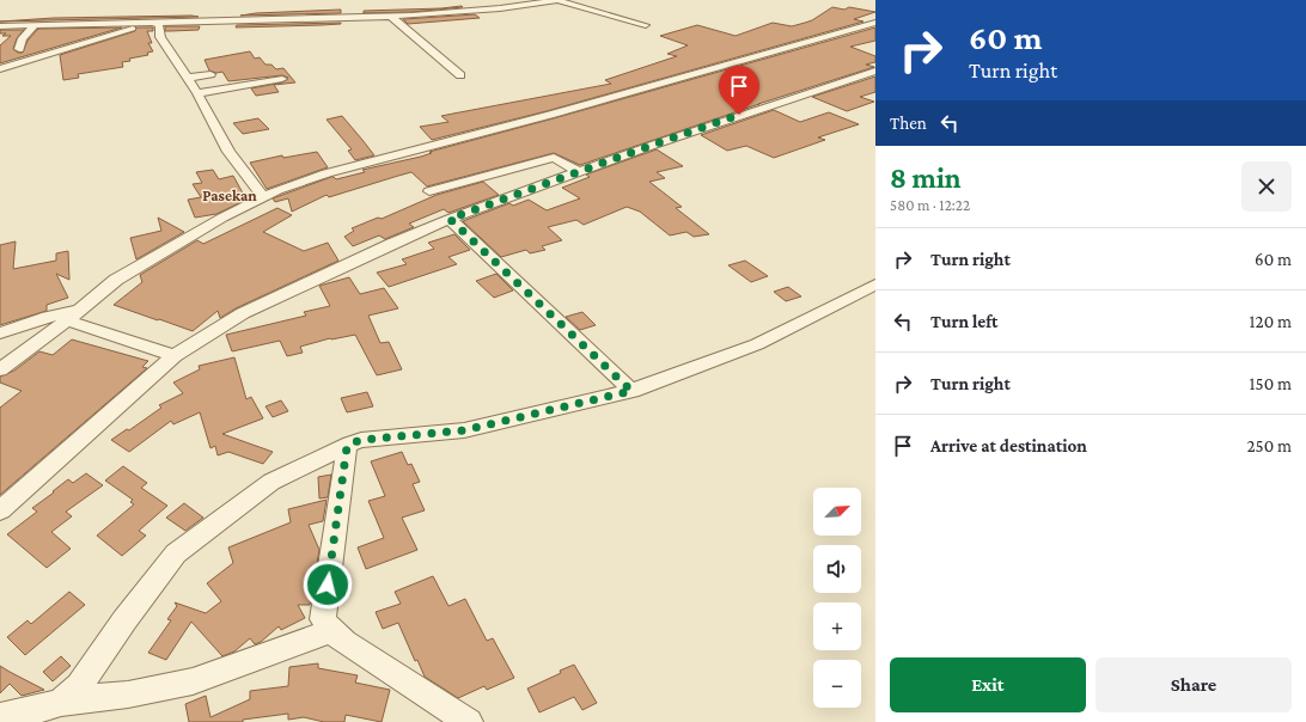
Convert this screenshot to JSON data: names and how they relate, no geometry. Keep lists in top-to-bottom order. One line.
{"districts":["Pasekan"],"north":"top right","page":{"turn":["60 m","Turn right"],"then":"Then","heading":["8 min","580 m · 12:22"],"list":[{"name":"Turn right","value":"60 m"},{"name":"Turn left","value":"120 m"},{"name":"Turn right","value":"150 m"},{"name":"Arrive at destination","value":"250 m"}],"map_buttons":["+","−"],"buttons":["Exit","Share"]}}
